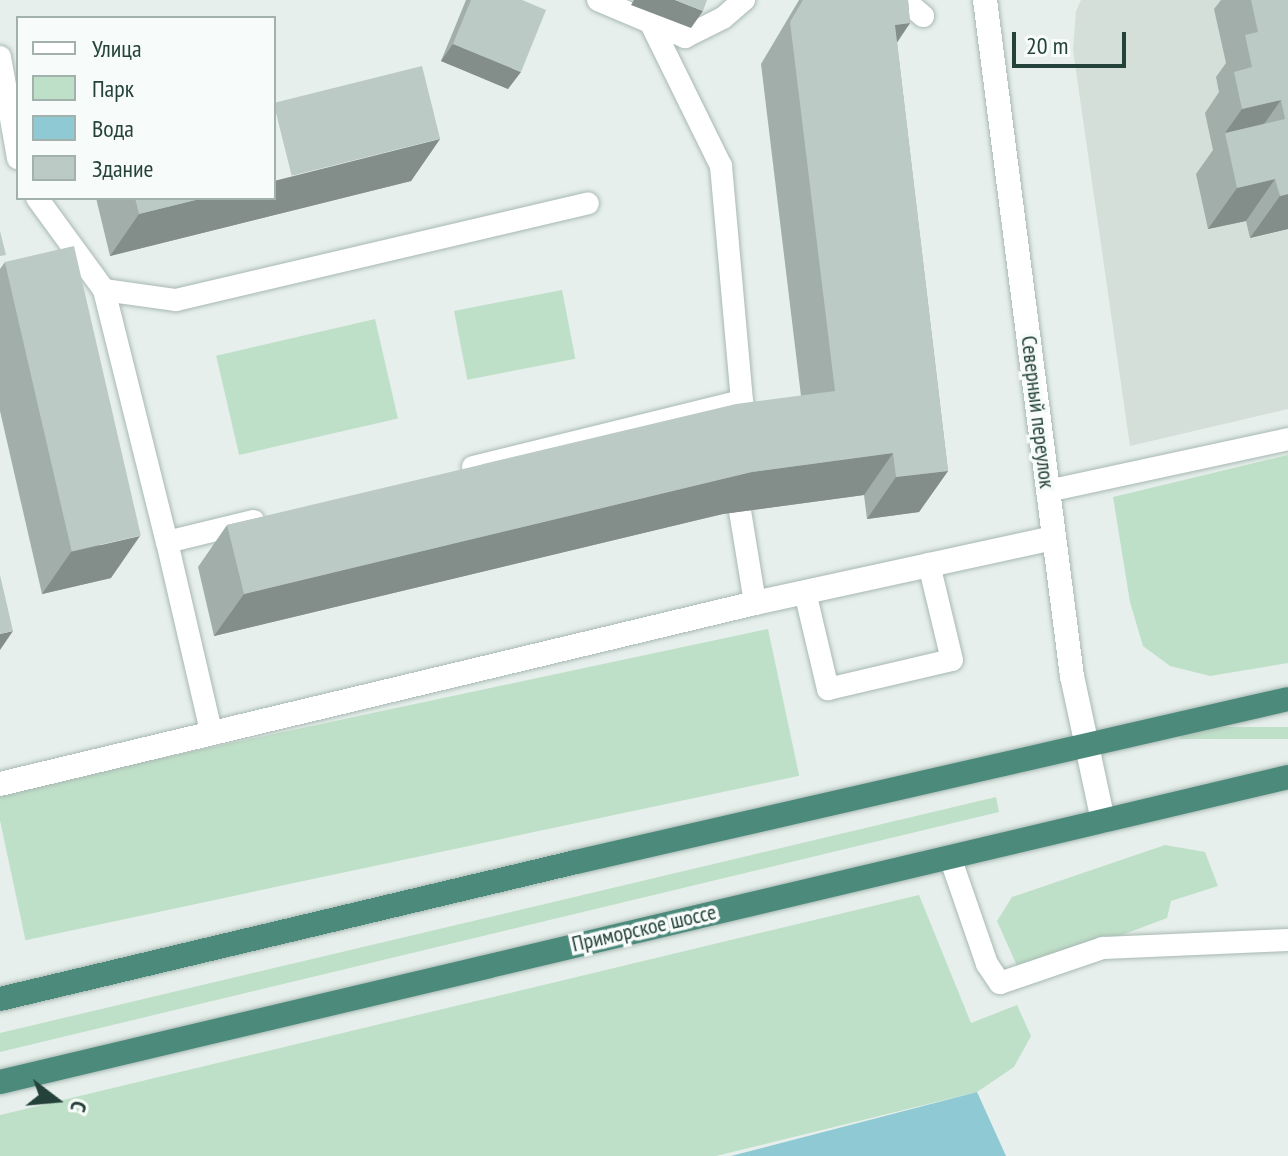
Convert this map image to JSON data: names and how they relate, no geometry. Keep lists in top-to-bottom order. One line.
{"streets":{"highway":["Приморское шоссе"],"street":["Северный переулок"]},"crossings":[["Северный переулок","Приморское шоссе"]],"legend":["Улица","Парк","Вода","Здание"],"scale_bar":"20 m","north":"right"}
